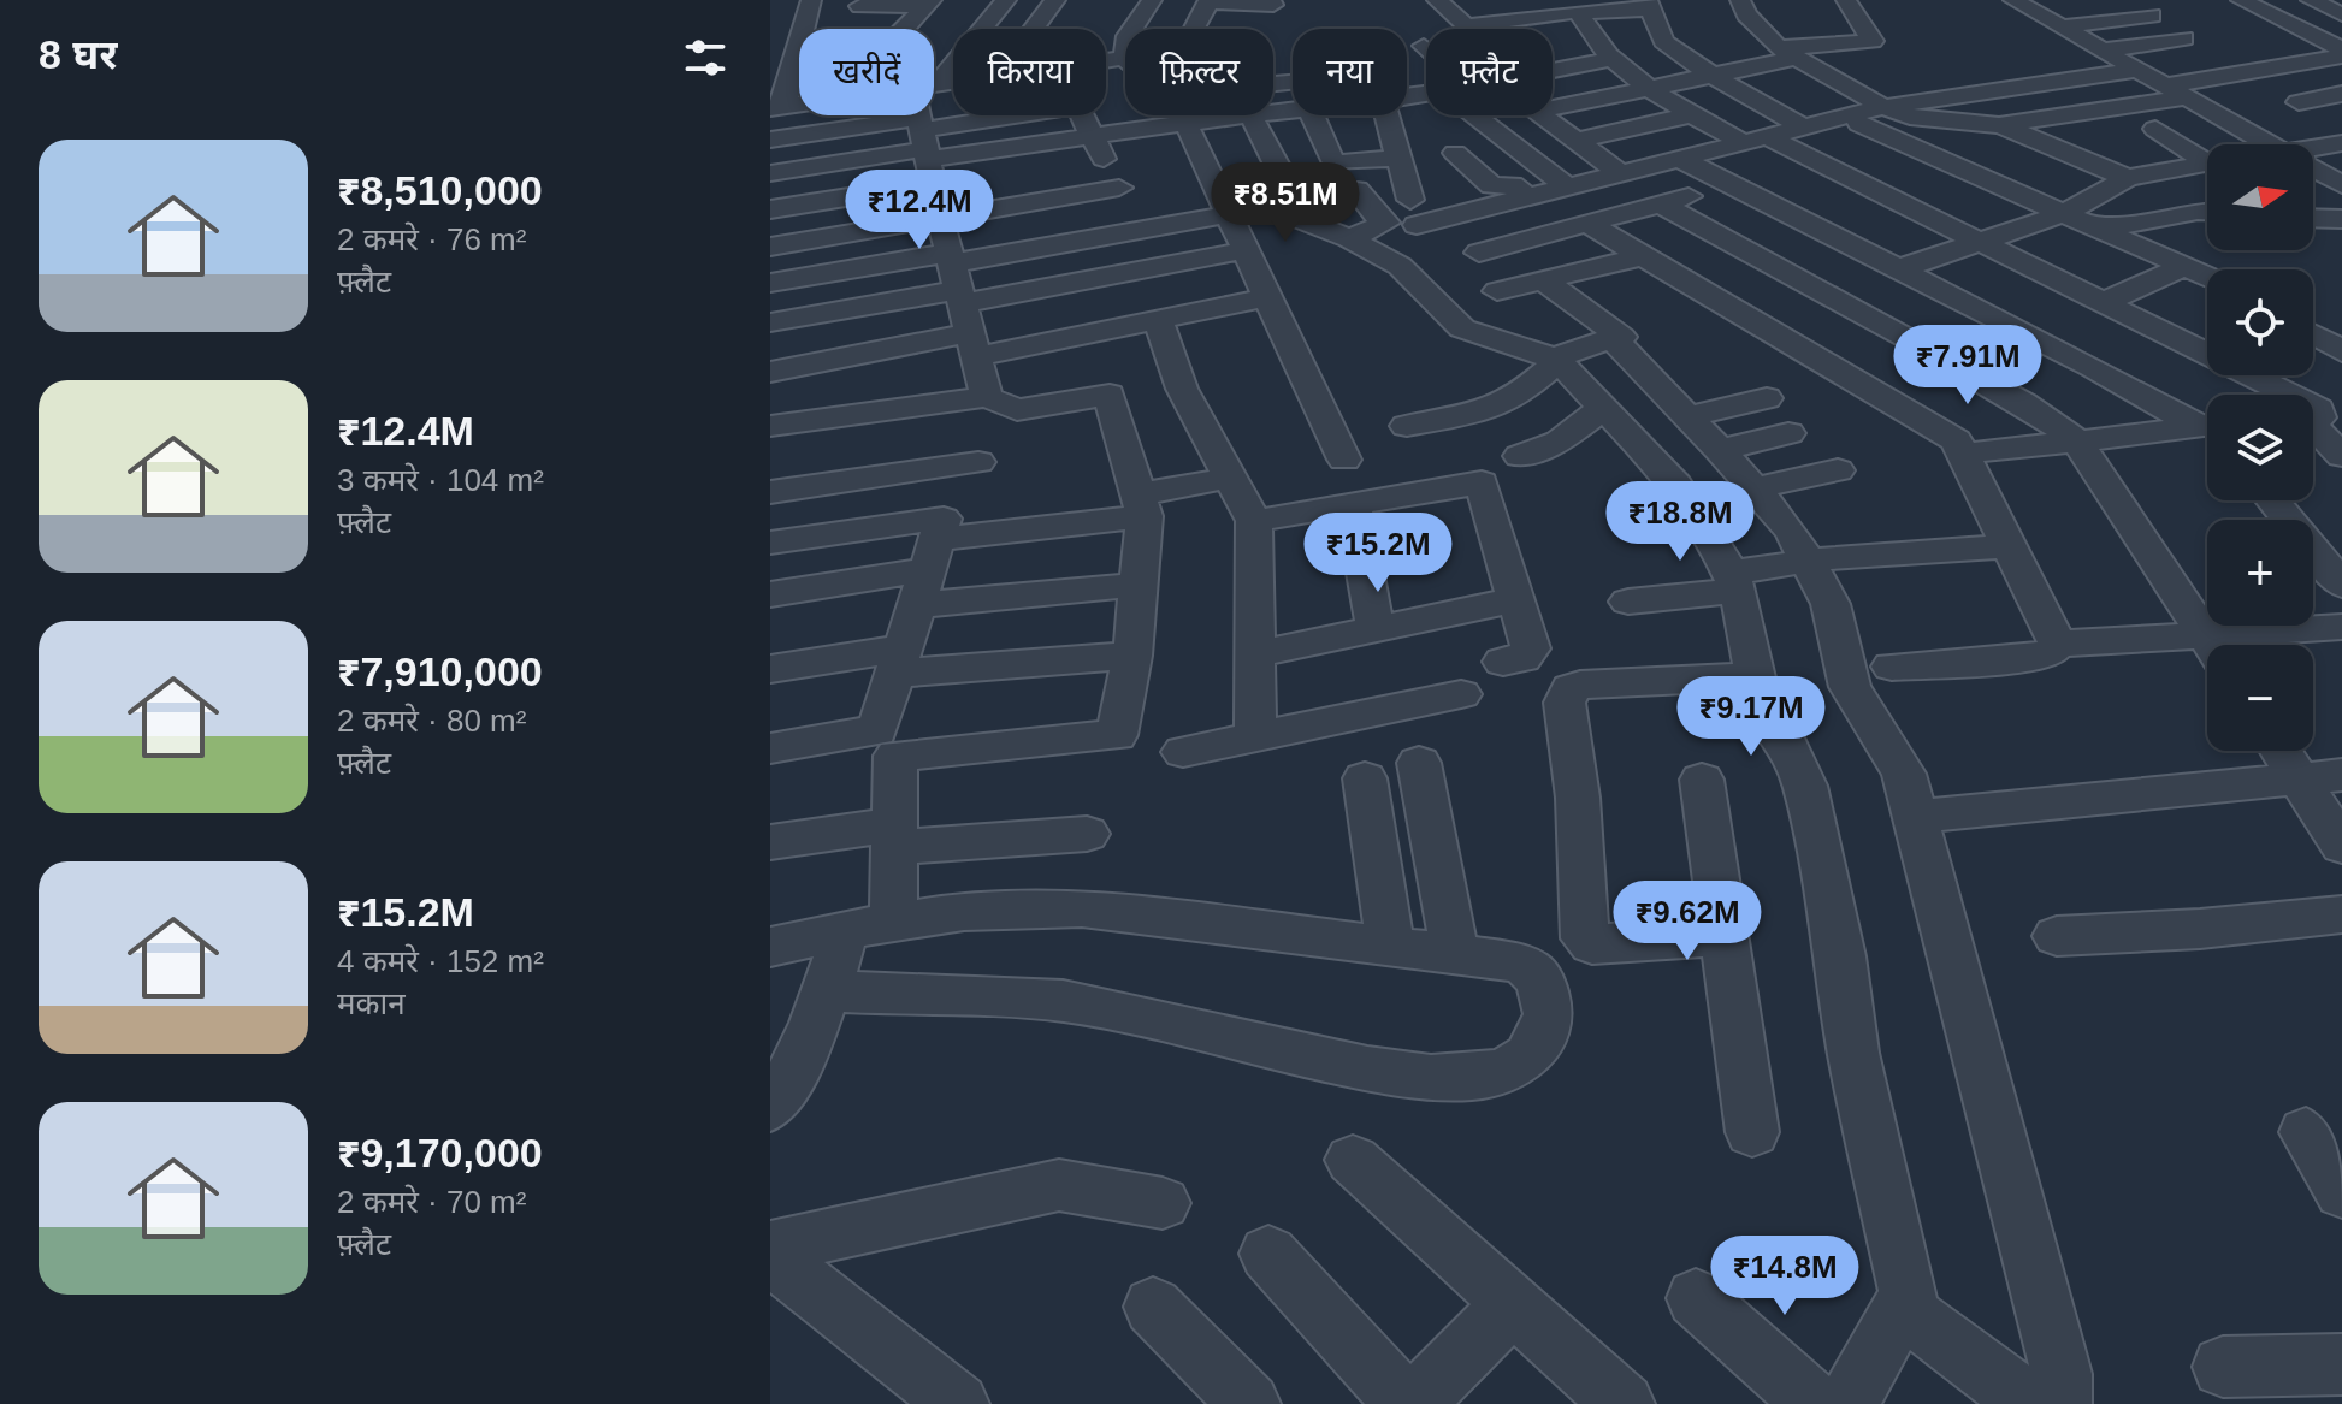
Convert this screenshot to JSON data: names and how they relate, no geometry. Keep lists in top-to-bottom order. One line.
{"north":"right","page":{"heading":"8 घर","chip":["खरीदें","किराया","फ़िल्टर","नया","फ़्लैट"],"list":[{"name":"₹8,510,000","note":"2 कमरे · 76 m² · फ़्लैट"},{"name":"₹12.4M","note":"3 कमरे · 104 m² · फ़्लैट"},{"name":"₹7,910,000","note":"2 कमरे · 80 m² · फ़्लैट"},{"name":"₹15.2M","note":"4 कमरे · 152 m² · मकान"},{"name":"₹9,170,000","note":"2 कमरे · 70 m² · फ़्लैट"}],"map_buttons":["+","−"],"price":["₹8.51M","₹12.4M","₹7.91M","₹18.8M","₹15.2M","₹9.17M","₹9.62M","₹14.8M"]}}
